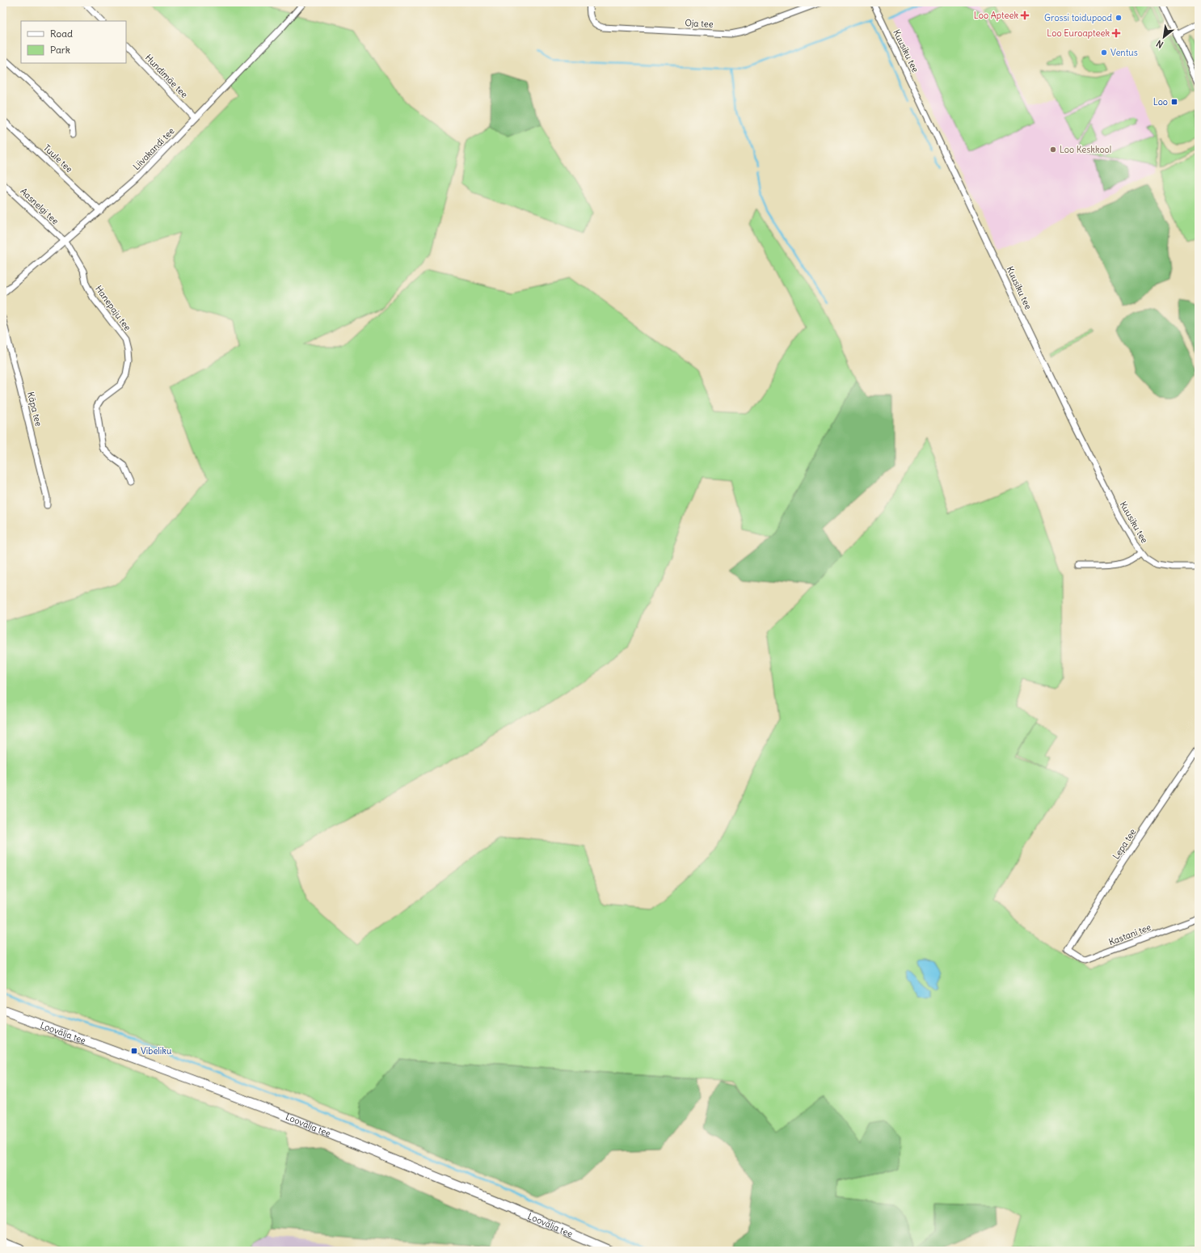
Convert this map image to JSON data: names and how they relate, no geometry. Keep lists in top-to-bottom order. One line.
{"streets":{"street":["Oja tee","Kuusiku tee","Hundimäe tee","Liivakandi tee","Tuule tee","Aasnelgi tee","Hanepaju tee","Käpa tee","Lepa tee","Kastani tee","Loovälja tee"]},"crossings":[["Hundimäe tee","Liivakandi tee"],["Liivakandi tee","Tuule tee"],["Liivakandi tee","Aasnelgi tee"],["Liivakandi tee","Hanepaju tee"],["Aasnelgi tee","Hanepaju tee"],["Lepa tee","Kastani tee"]],"places":{"health":["Loo Apteek","Loo Euroapteek"],"other":["Grossi toidupood","Ventus","Loo Keskkool"],"transit":["Loo","Vibeliku"]},"legend":["Road","Park"],"north":"bottom left"}
